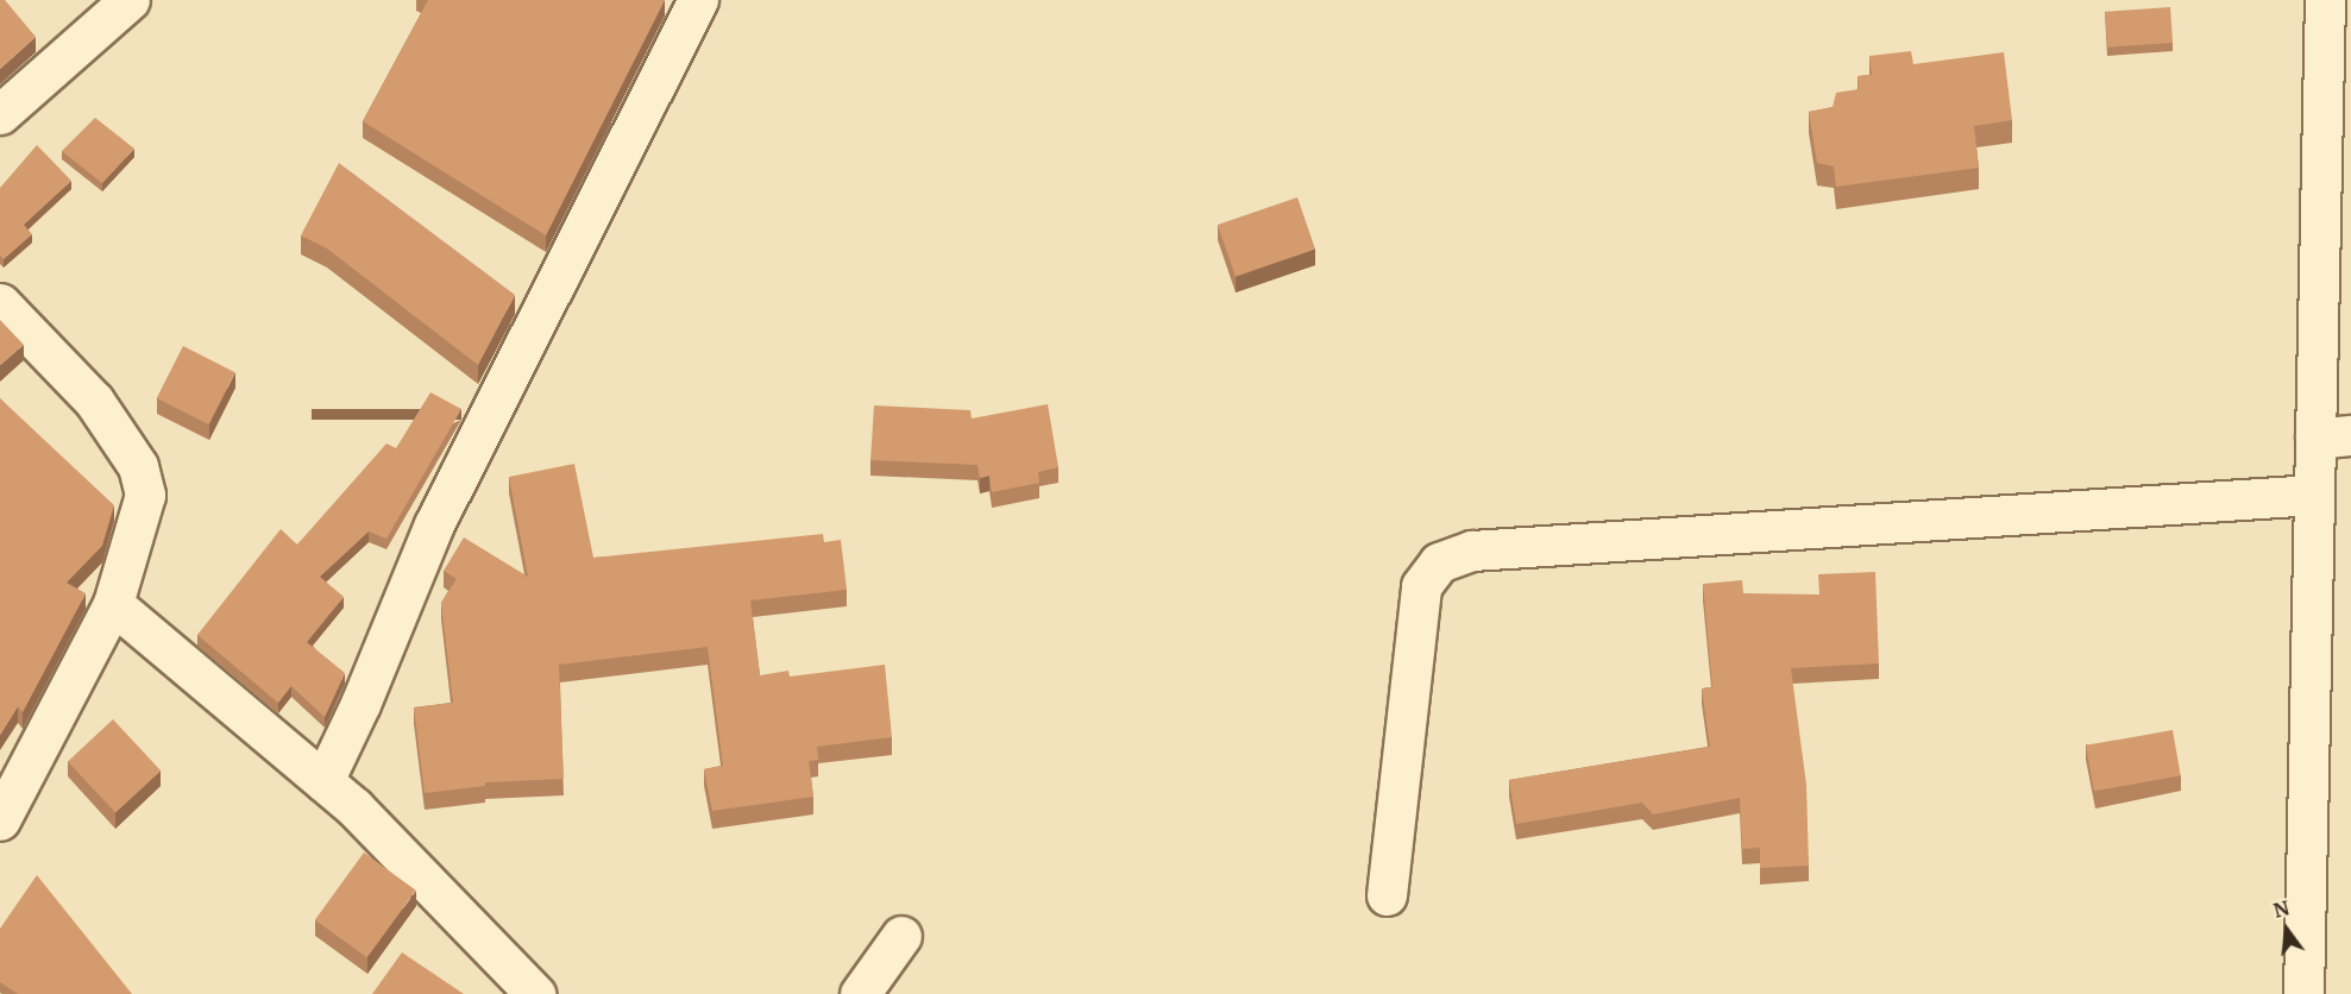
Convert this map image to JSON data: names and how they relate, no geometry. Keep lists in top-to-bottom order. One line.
{"north":"top"}
